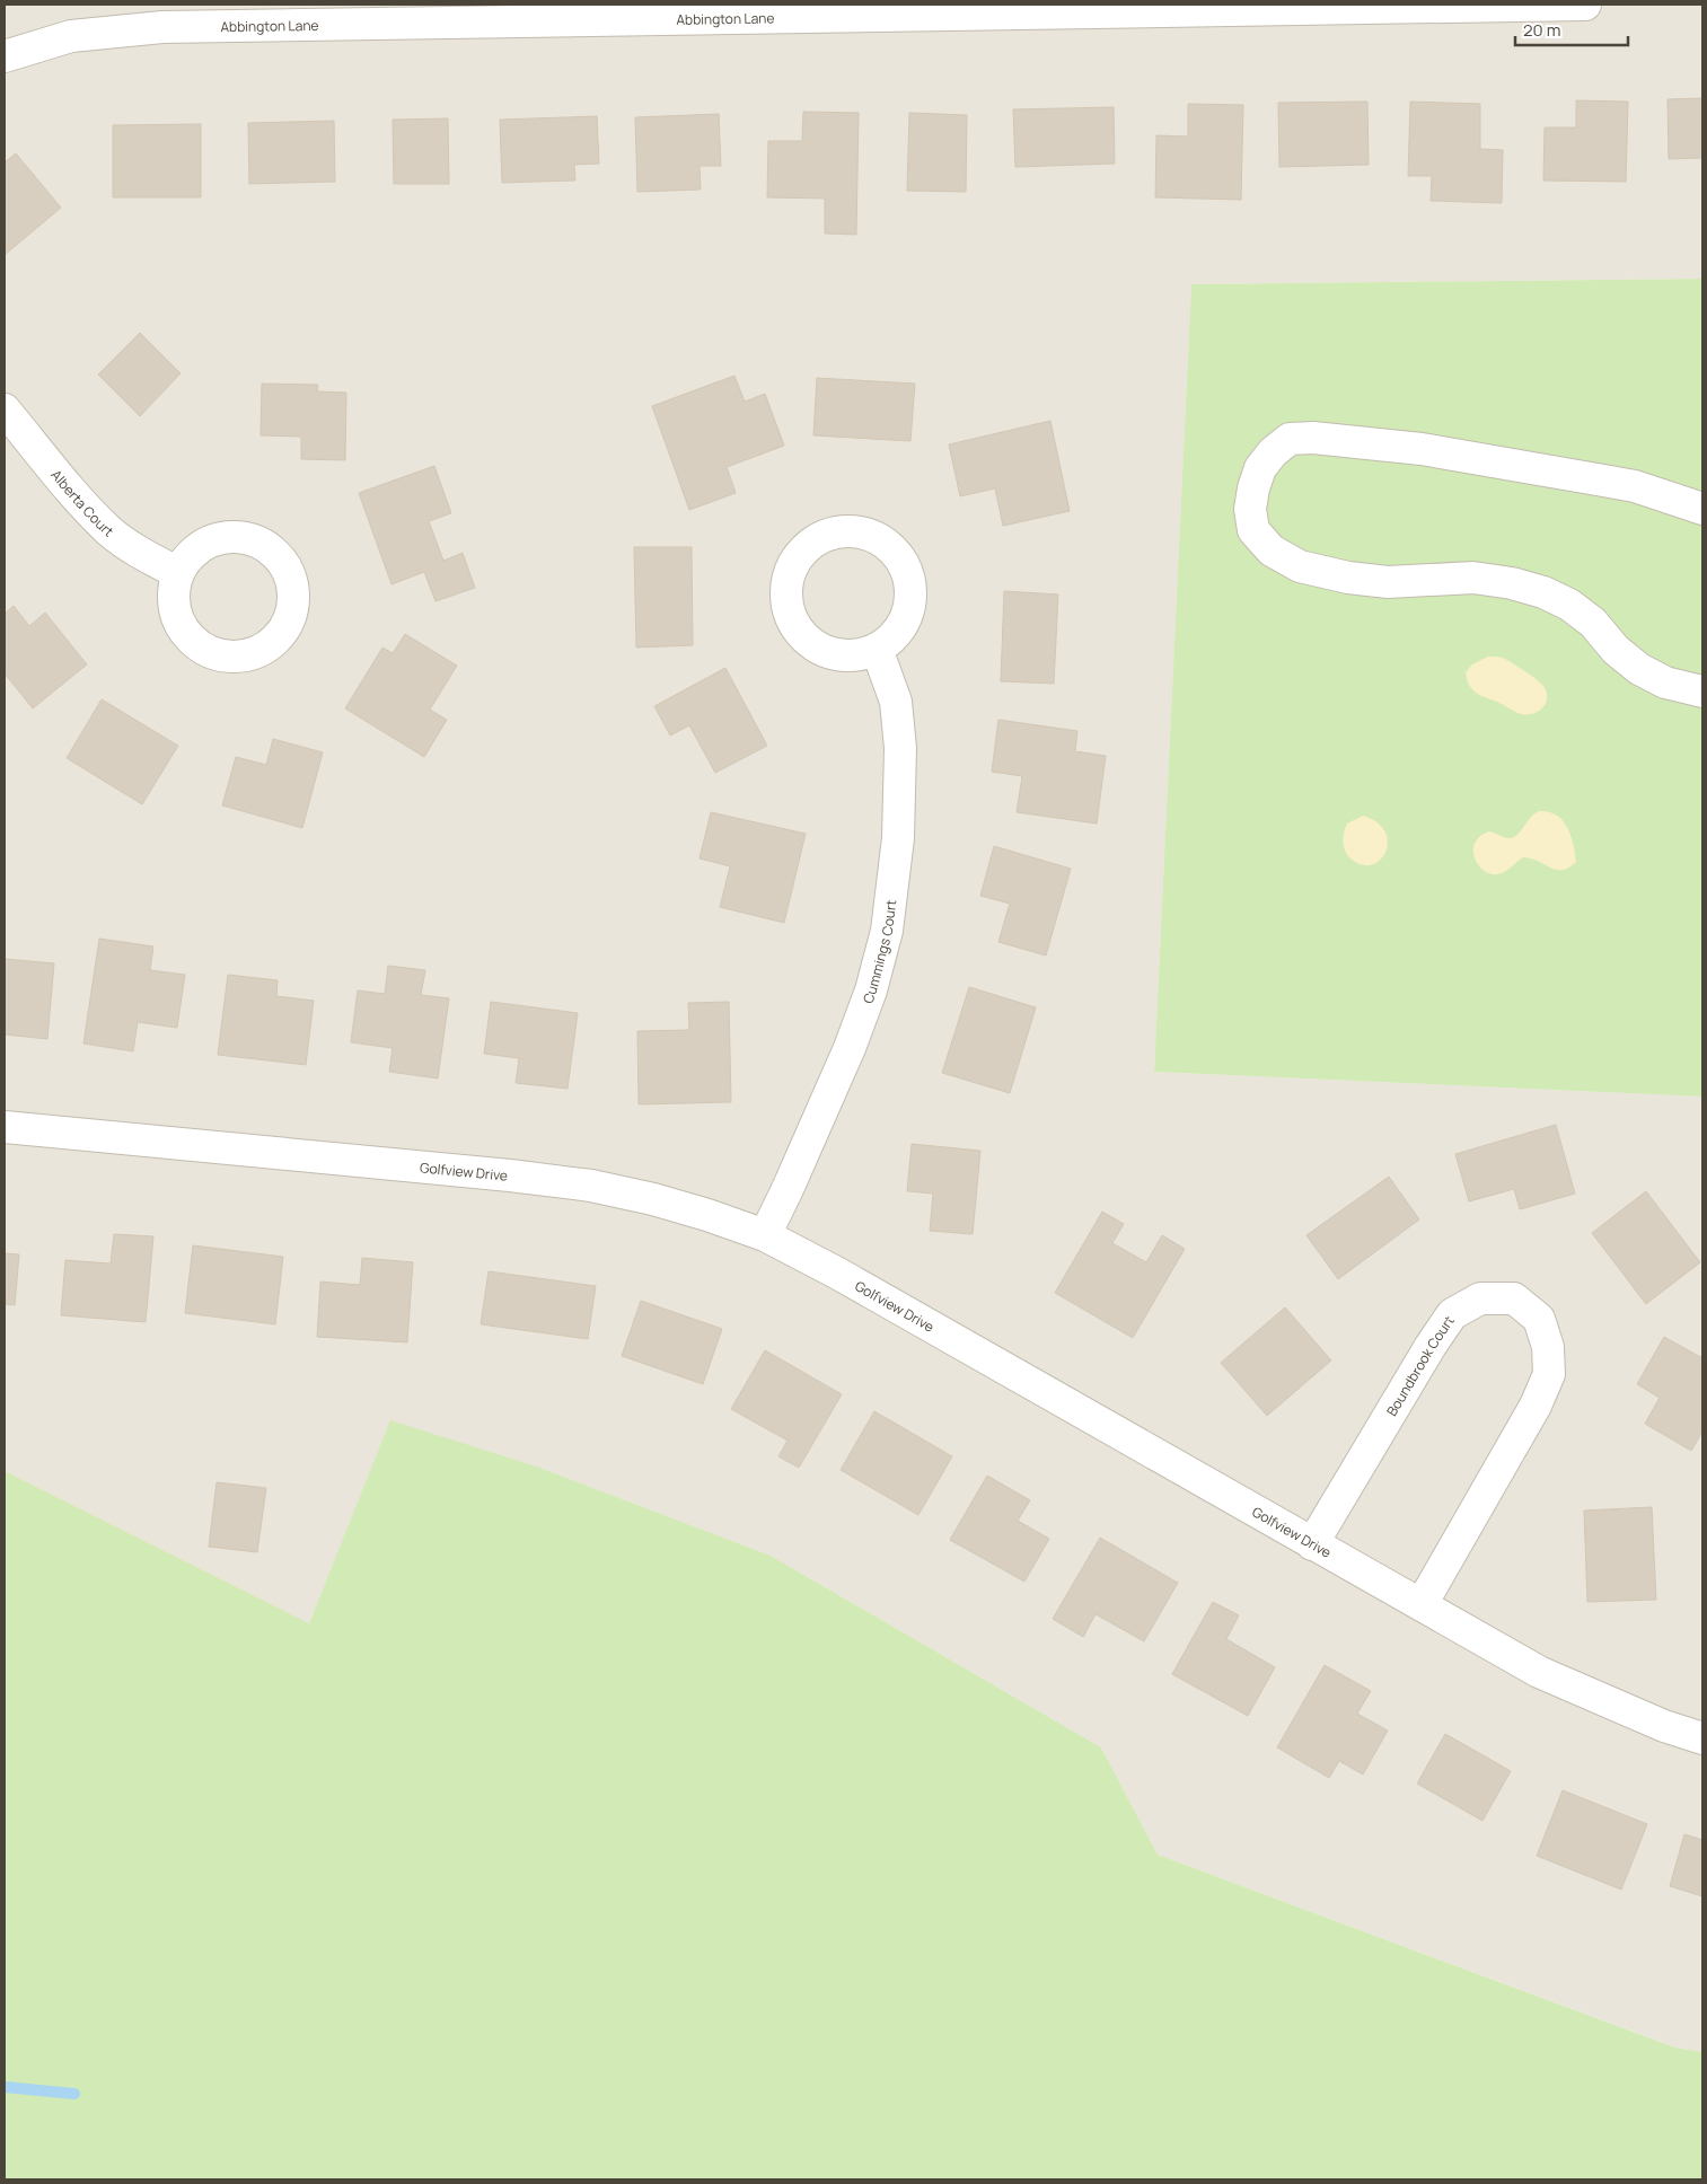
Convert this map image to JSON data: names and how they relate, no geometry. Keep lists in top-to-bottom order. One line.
{"streets":{"street":["Abbington Lane","Alberta Court","Cummings Court","Golfview Drive","Boundbrook Court"]},"crossings":[["Cummings Court","Golfview Drive"],["Golfview Drive","Boundbrook Court"]],"scale_bar":"20 m"}
